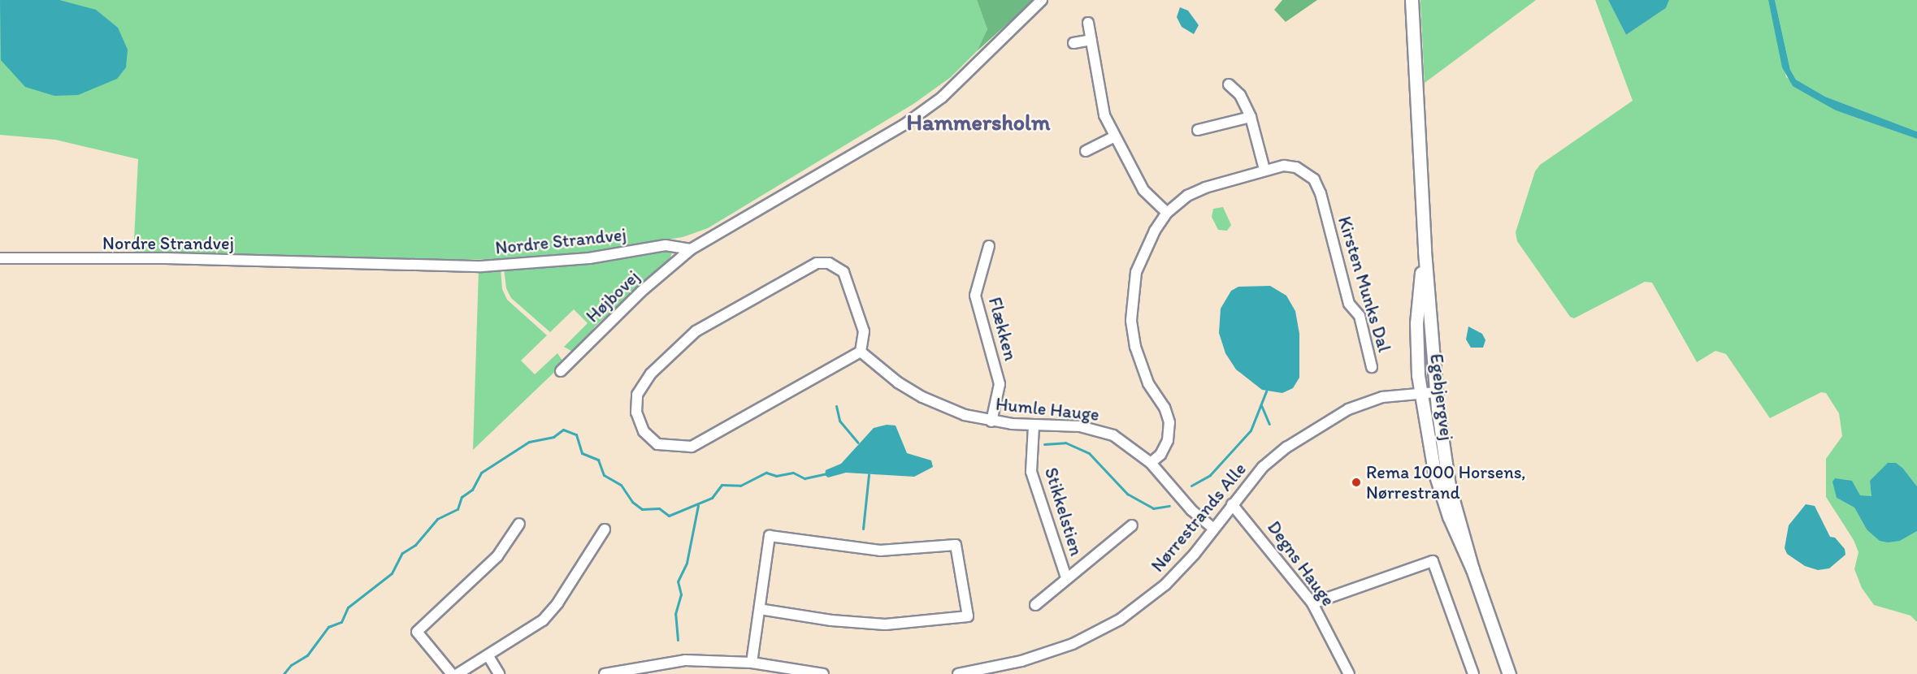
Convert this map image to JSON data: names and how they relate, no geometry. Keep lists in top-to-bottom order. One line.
{"streets":{"street":["Nordre Strandvej","Kirsten Munks Dal","Højbovej","Flækken","Egebjergvej","Humle Hauge","Stikkelstien","Nørrestrands Alle","Degns Hauge"]},"crossings":[["Nordre Strandvej","Højbovej"],["Kirsten Munks Dal","Humle Hauge"],["Flækken","Humle Hauge"],["Egebjergvej","Nørrestrands Alle"],["Humle Hauge","Stikkelstien"],["Humle Hauge","Nørrestrands Alle"],["Nørrestrands Alle","Degns Hauge"]],"districts":["Hammersholm"],"places":["Rema 1000 Horsens, Nørrestrand"]}
